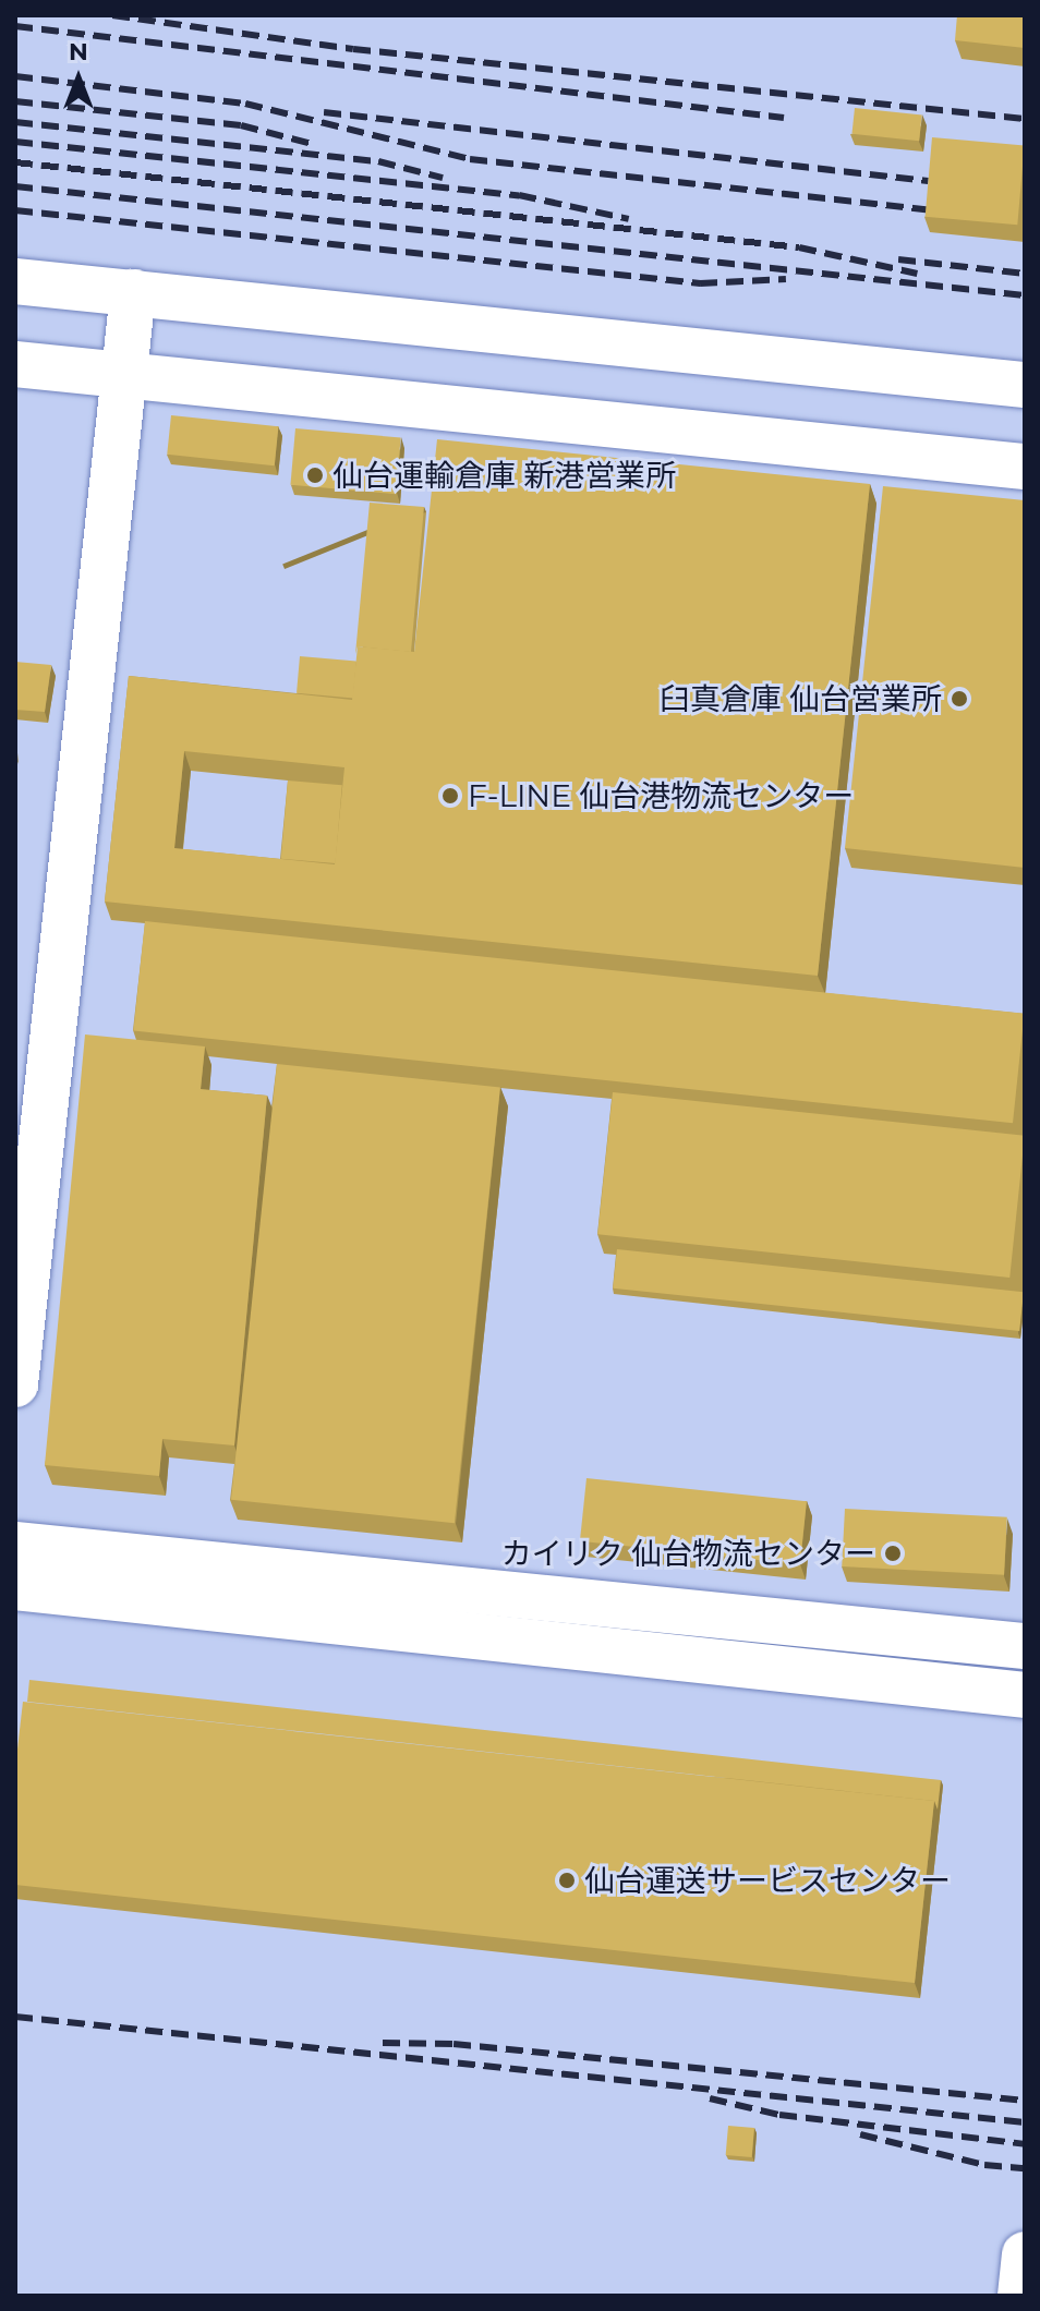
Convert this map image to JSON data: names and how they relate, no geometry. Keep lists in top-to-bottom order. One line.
{"places":["仙台運輸倉庫 新港営業所","臼真倉庫 仙台営業所","F-LINE 仙台港物流センター","カイリク 仙台物流センター","仙台運送サービスセンター"],"north":"top"}
